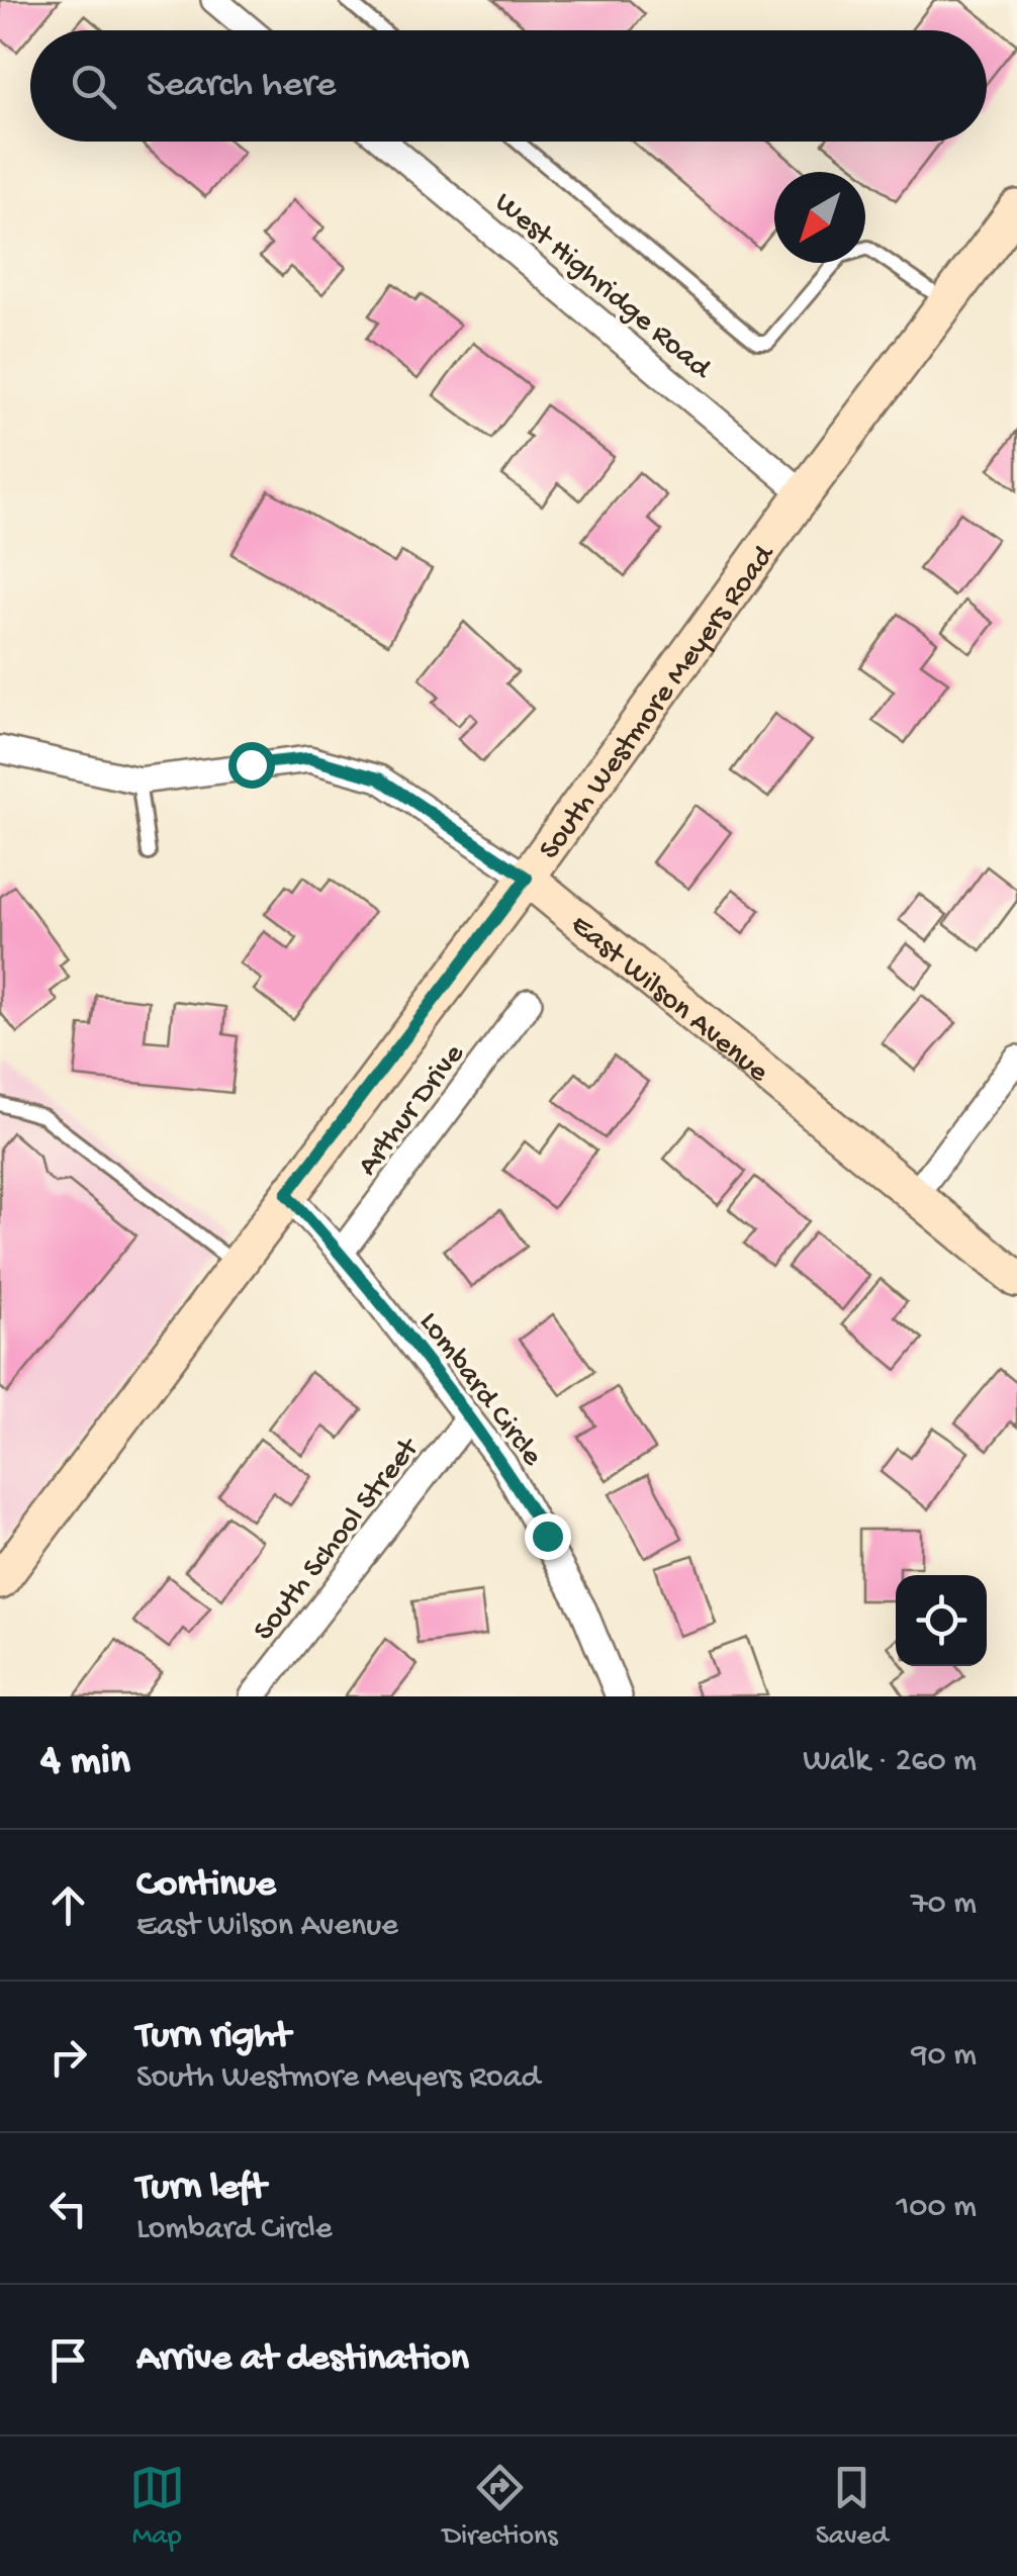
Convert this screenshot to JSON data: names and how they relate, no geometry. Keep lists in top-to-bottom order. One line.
{"streets":{"street":["West Highridge Road","South Westmore Meyers Road","East Wilson Avenue","Arthur Drive","Lombard Circle","South School Street"]},"crossings":[["West Highridge Road","South Westmore Meyers Road"],["South Westmore Meyers Road","East Wilson Avenue"],["South Westmore Meyers Road","Lombard Circle"],["Arthur Drive","Lombard Circle"],["Lombard Circle","South School Street"]],"north":"bottom left","page":{"search":"Search here","heading":["4 min","Walk · 260 m"],"list":[["Continue","East Wilson Avenue","70 m"],["Turn right","South Westmore Meyers Road","90 m"],["Turn left","Lombard Circle","100 m"],"Arrive at destination"],"nav":["Map","Directions","Saved"]}}
